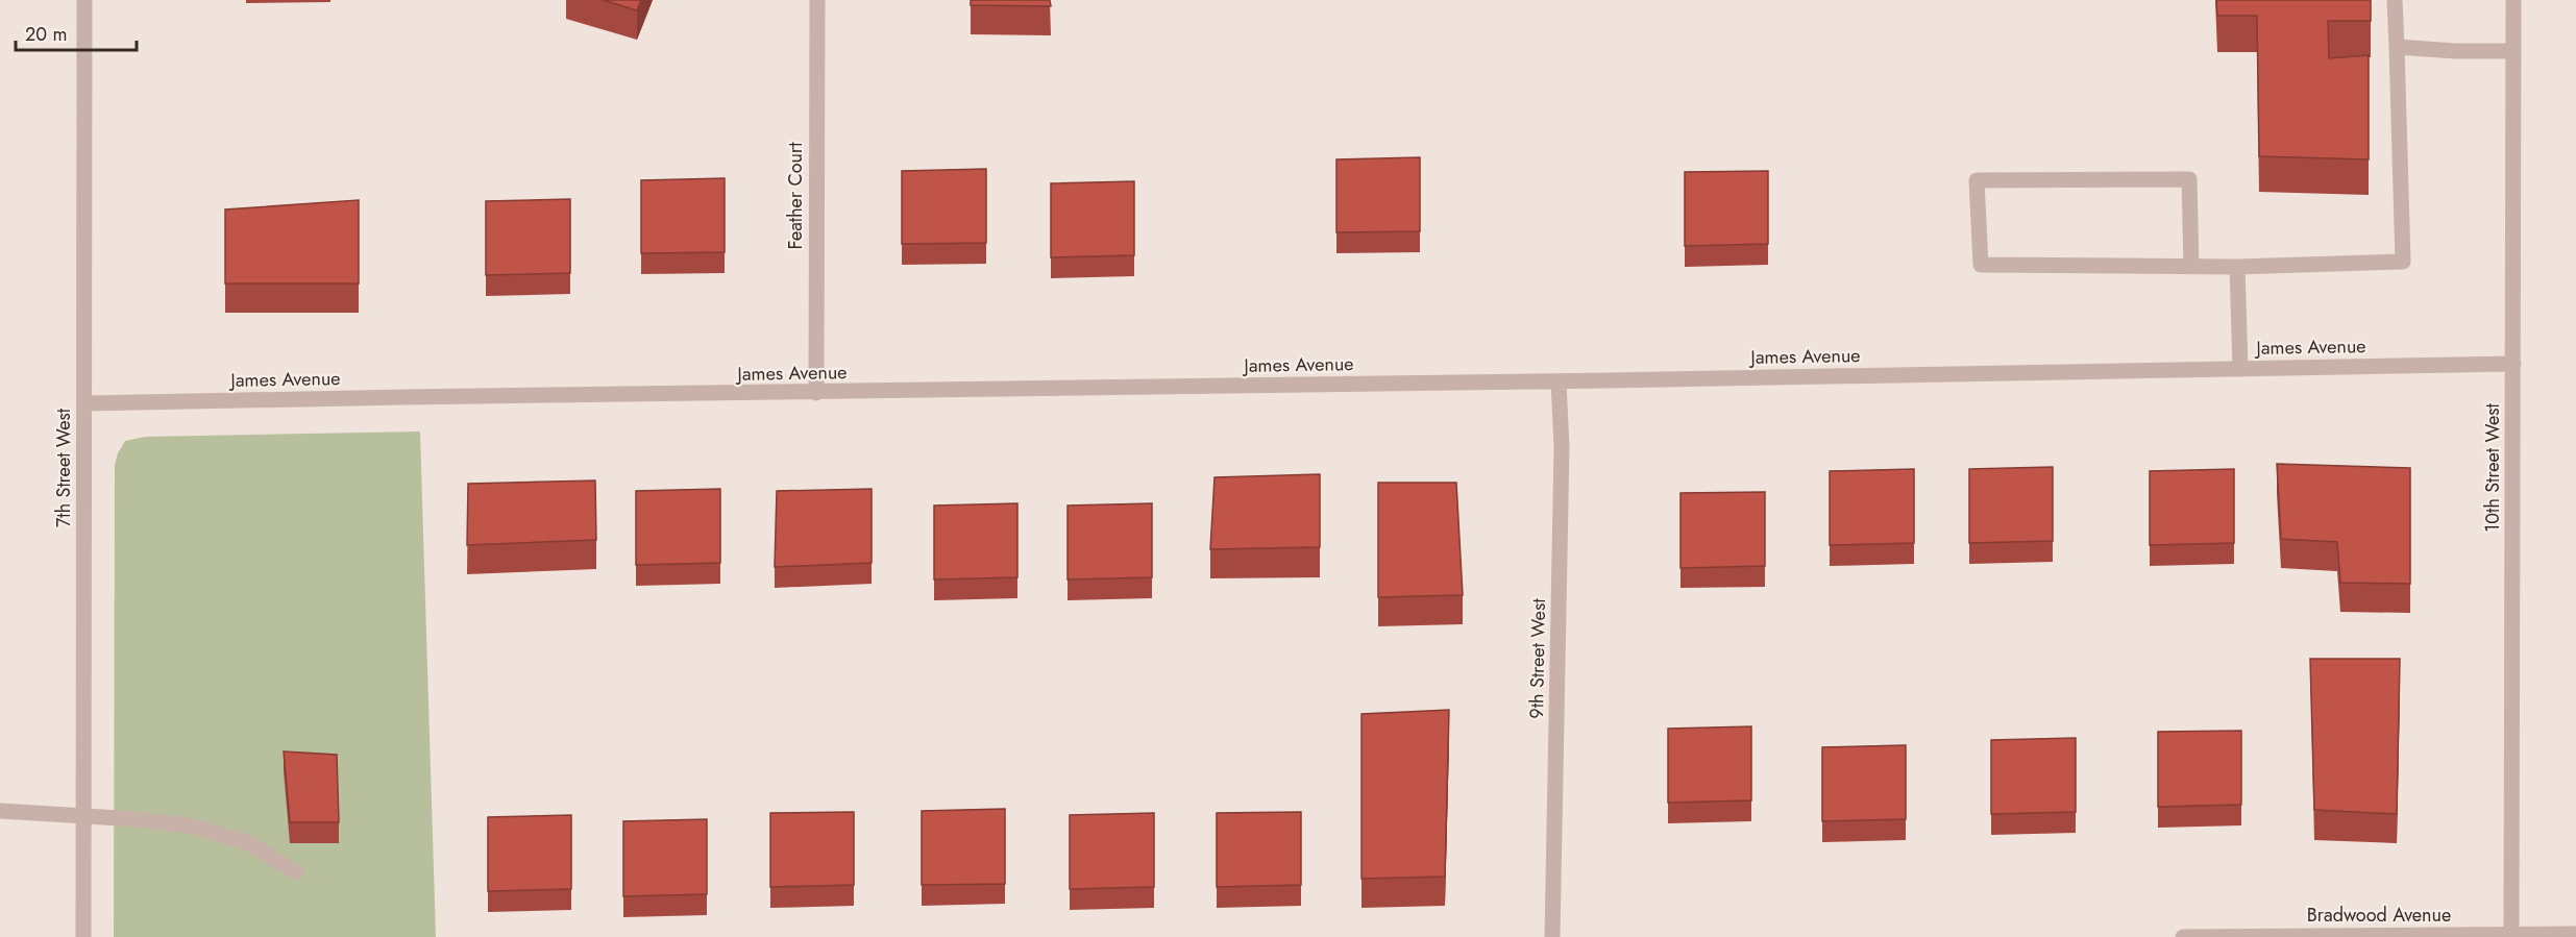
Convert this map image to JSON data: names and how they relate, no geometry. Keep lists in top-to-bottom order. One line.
{"streets":{"street":["Feather Court","James Avenue","7th Street West","10th Street West","9th Street West","Bradwood Avenue"]},"crossings":[["Feather Court","James Avenue"],["James Avenue","7th Street West"],["James Avenue","10th Street West"],["James Avenue","9th Street West"],["10th Street West","Bradwood Avenue"]],"scale_bar":"20 m"}
